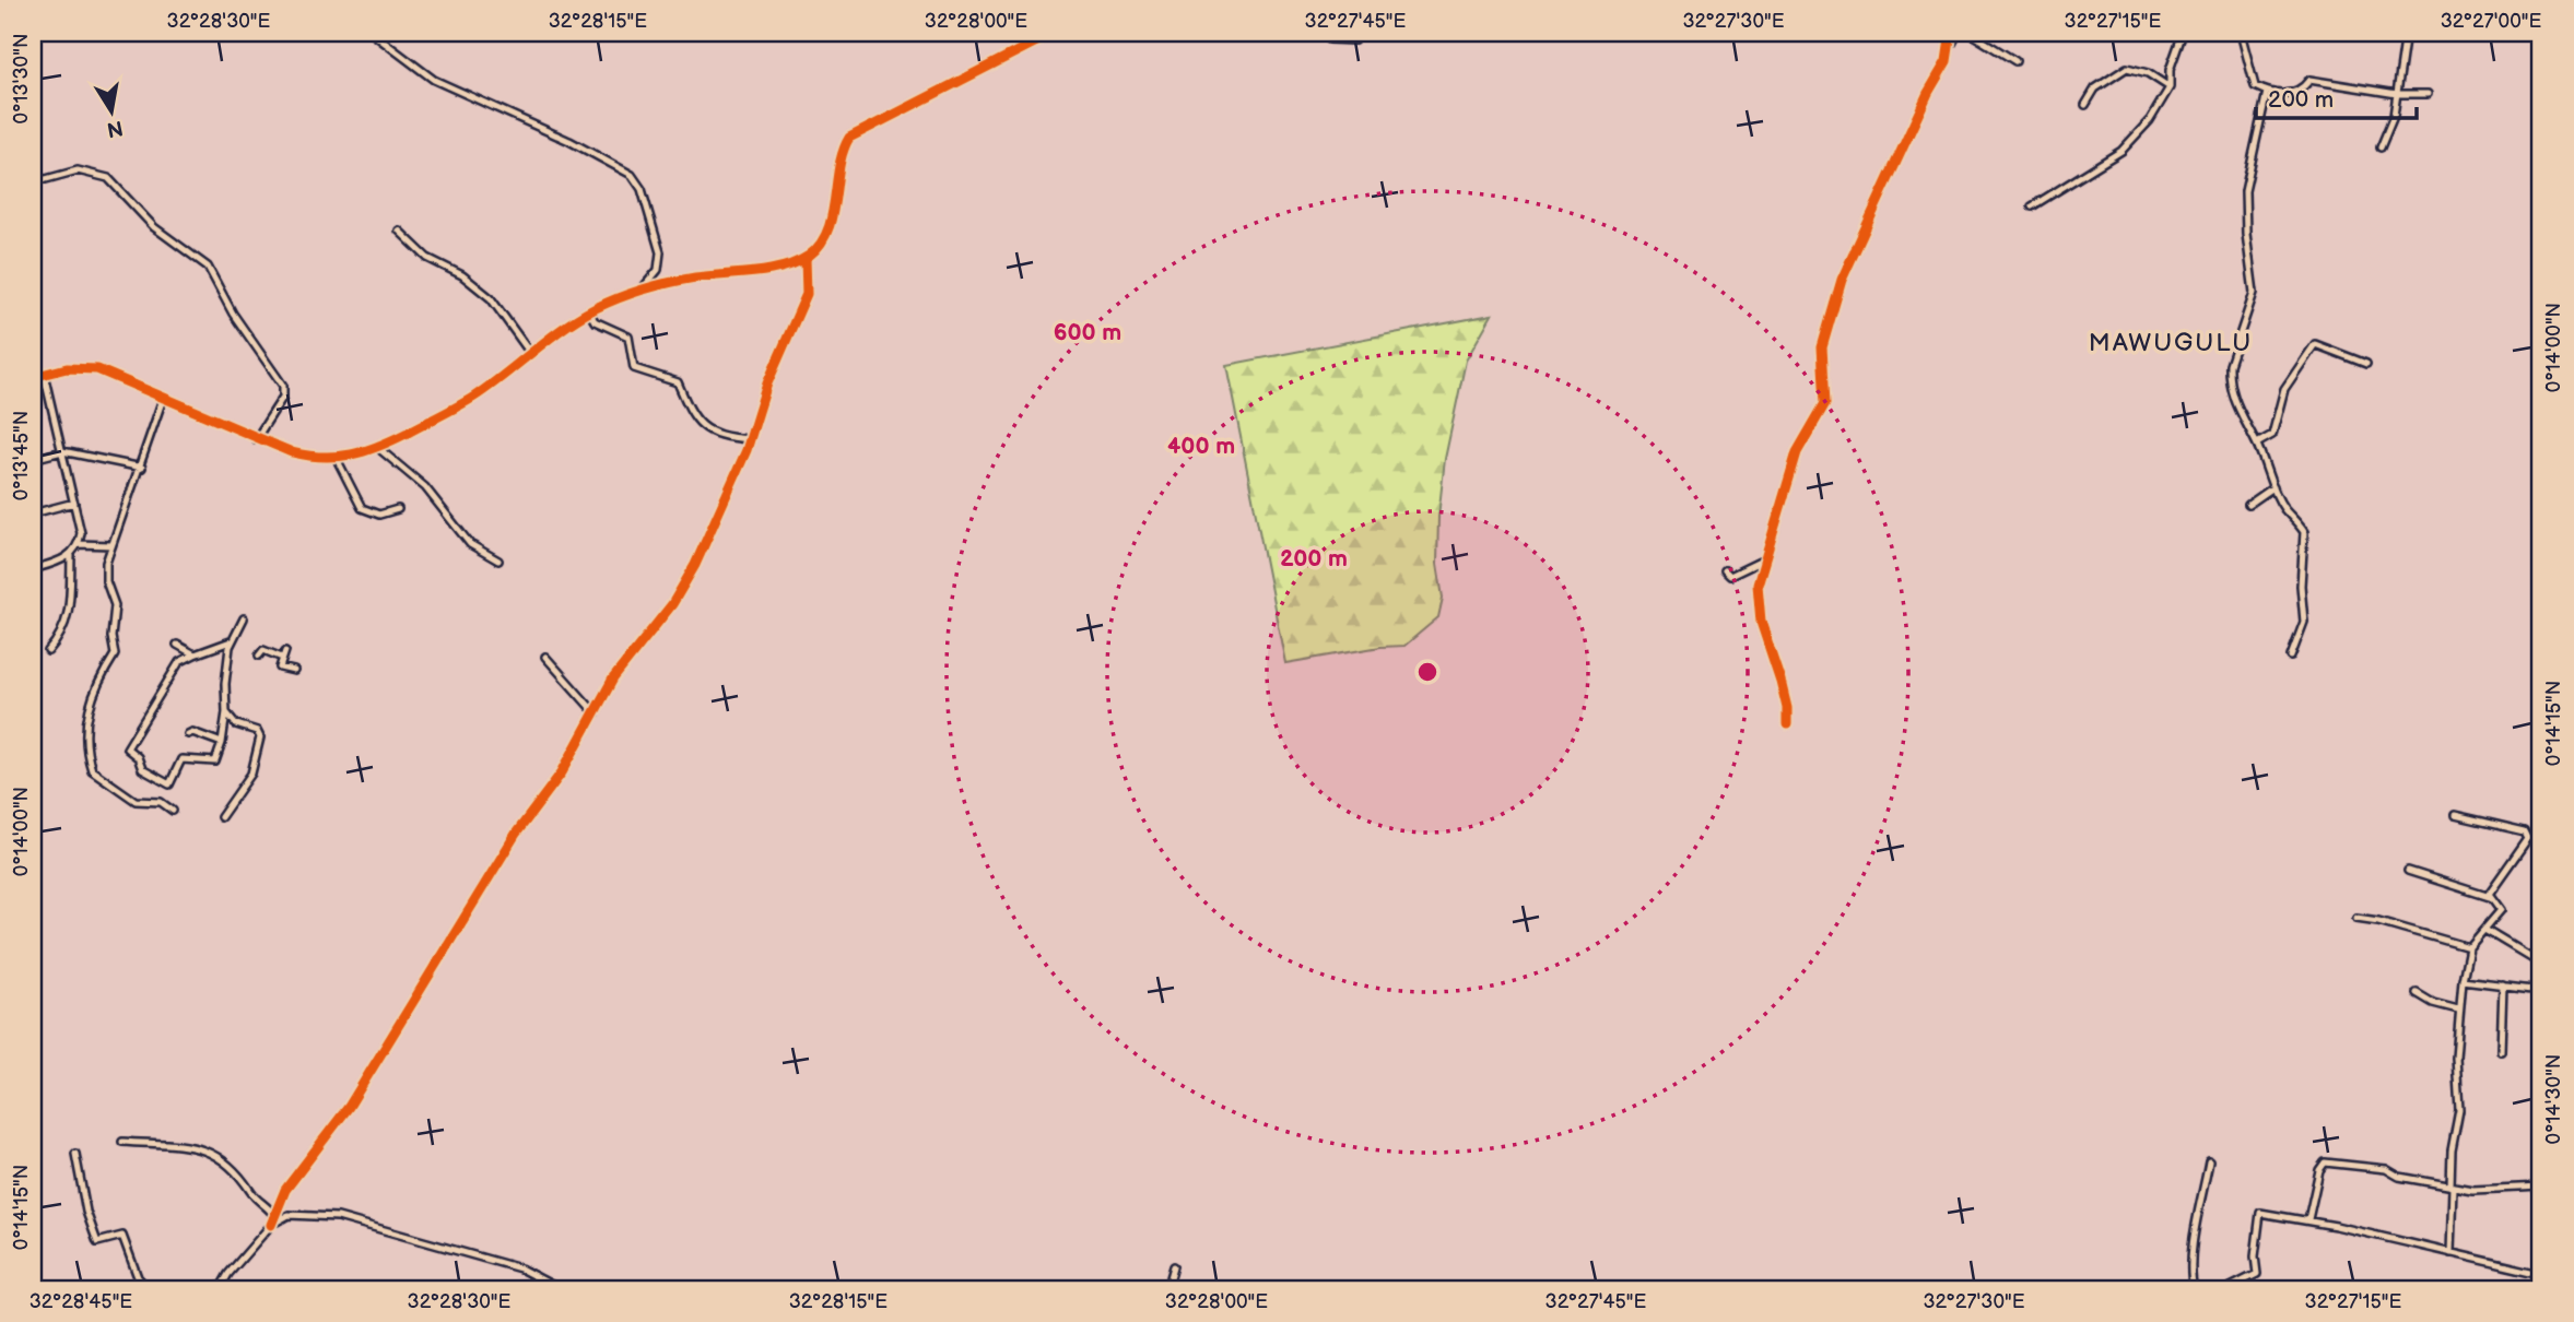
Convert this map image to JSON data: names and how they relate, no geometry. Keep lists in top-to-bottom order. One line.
{"districts":["MAWUGULU"],"scale_bar":"200 m","north":"bottom","coordinates":["32°28'30\"E","32°28'15\"E","32°28'00\"E","32°27'45\"E","32°27'30\"E","32°27'15\"E","32°27'00\"E","0°13'30\"N","0°14'00\"N","0°13'45\"N","0°14'15\"N","0°14'30\"N","32°28'45\"E"],"rings":["600 m","400 m","200 m"]}
